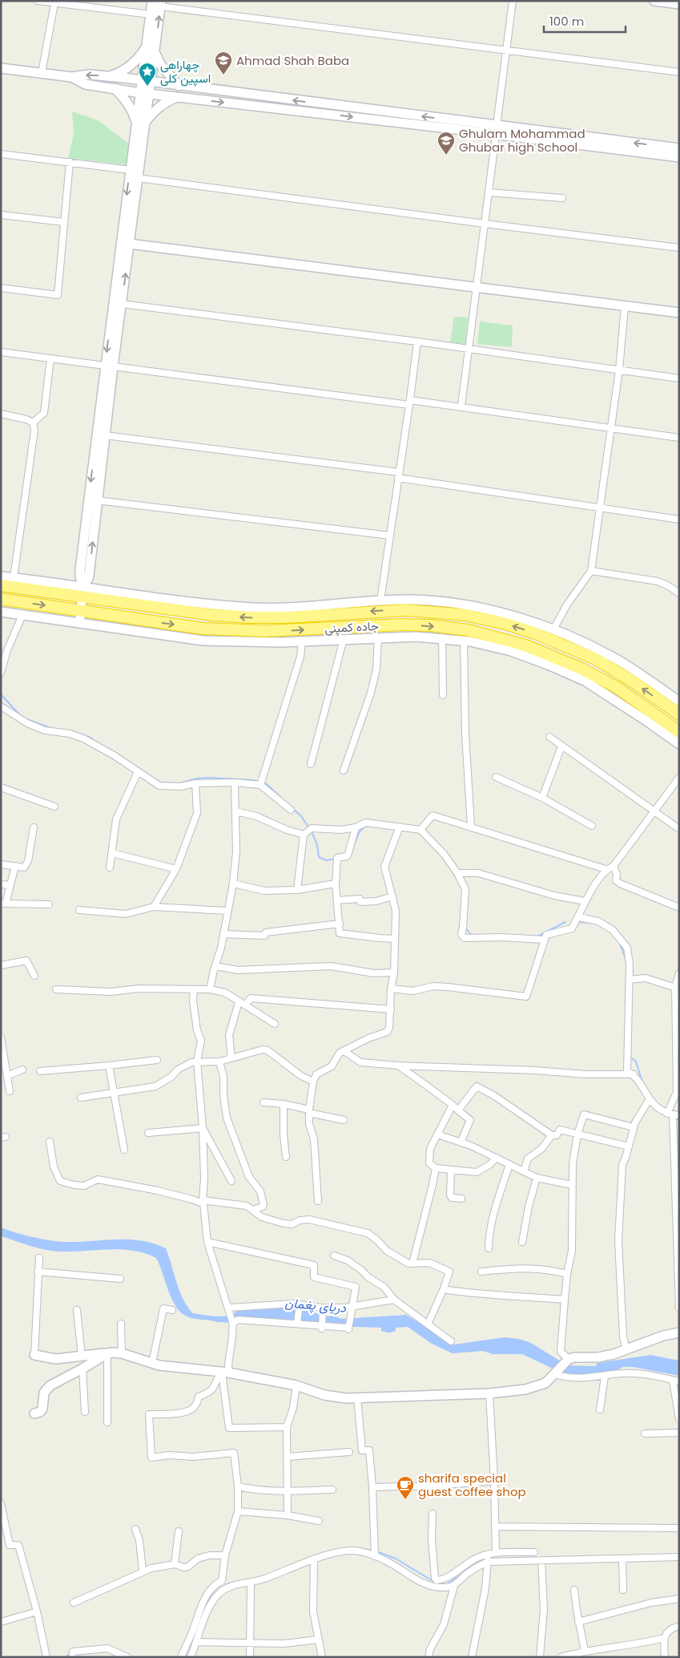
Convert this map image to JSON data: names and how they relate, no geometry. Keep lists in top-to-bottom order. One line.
{"streets":{"highway":["جاده کمپنی"]},"water":["دریای پغمان"],"places":{"school or university":["Ahmad Shah Baba","Ghulam Mohammad Ghubar high School"],"place":["چهاراهی اسپین کلی"],"cafe":["sharifa special guest coffee shop"]},"scale_bar":"100 m"}
